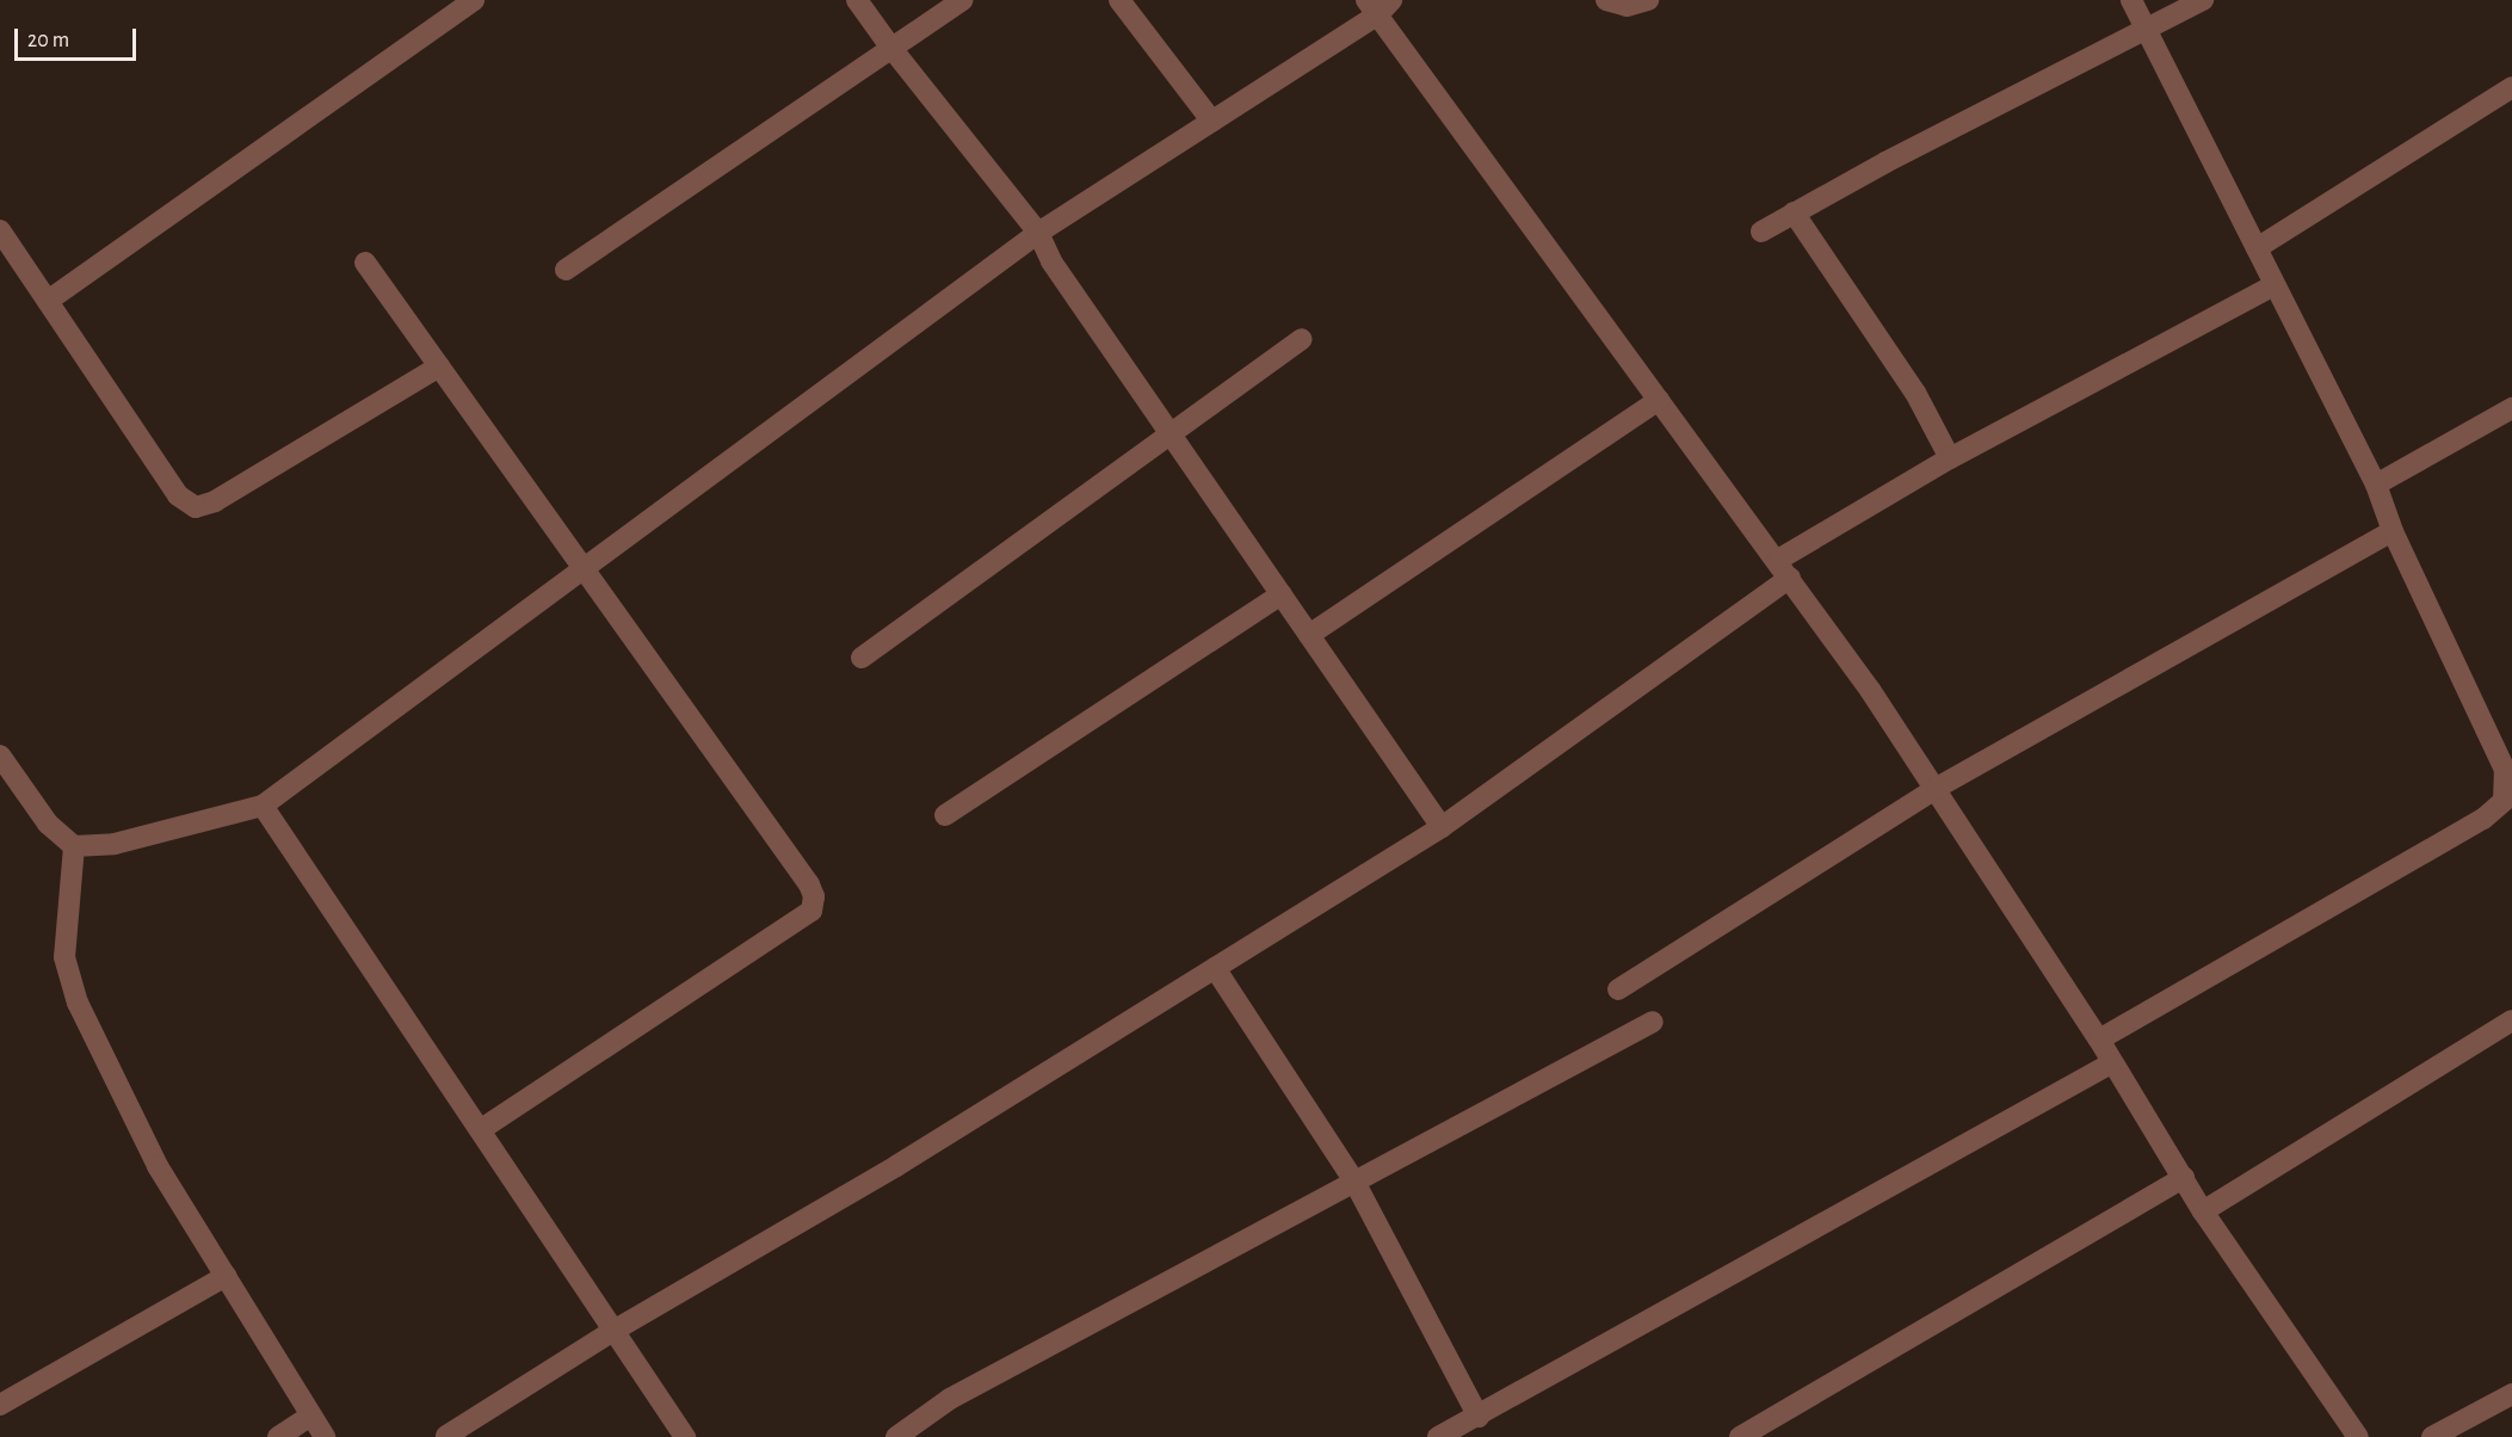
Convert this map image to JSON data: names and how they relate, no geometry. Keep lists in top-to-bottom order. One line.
{"scale_bar":"20 m"}
